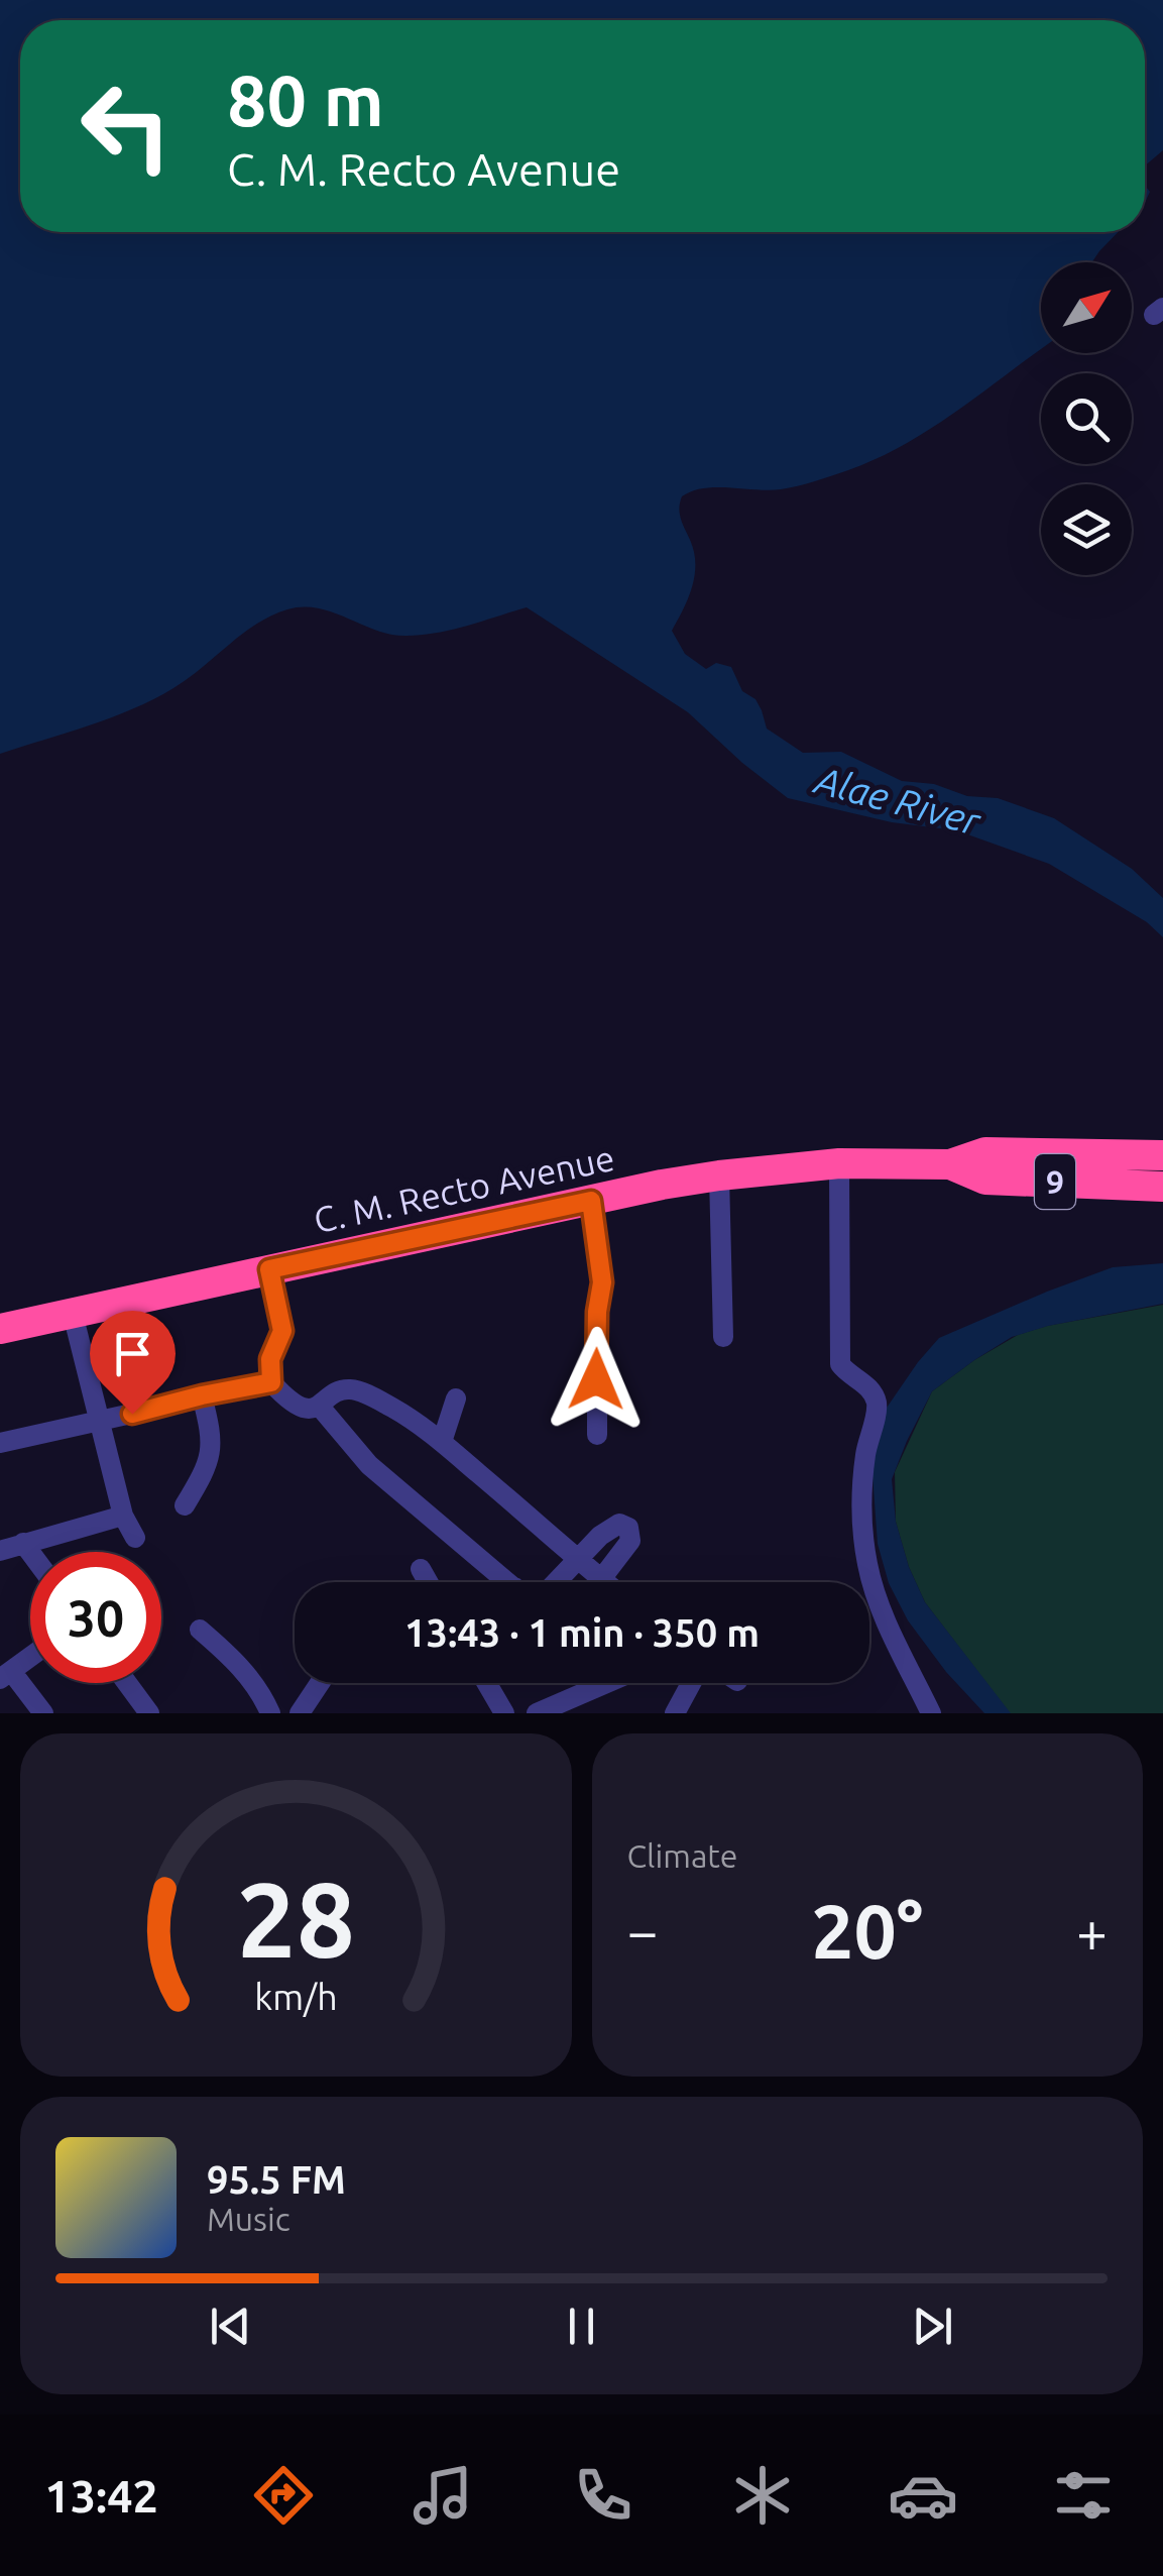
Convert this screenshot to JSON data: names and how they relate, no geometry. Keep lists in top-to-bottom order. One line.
{"streets":{"highway":["9","C. M. Recto Avenue"]},"water":["Alae River"],"north":"top right","page":{"turn":["80 m","C. M. Recto Avenue"],"limit":"30","trip":"13:43 · 1 min · 350 m","tile":"Climate","heat":["−","20°","+"],"song":["95.5 FM","Music"],"tabs":"13:42","gauge":["28","km/h"]}}
